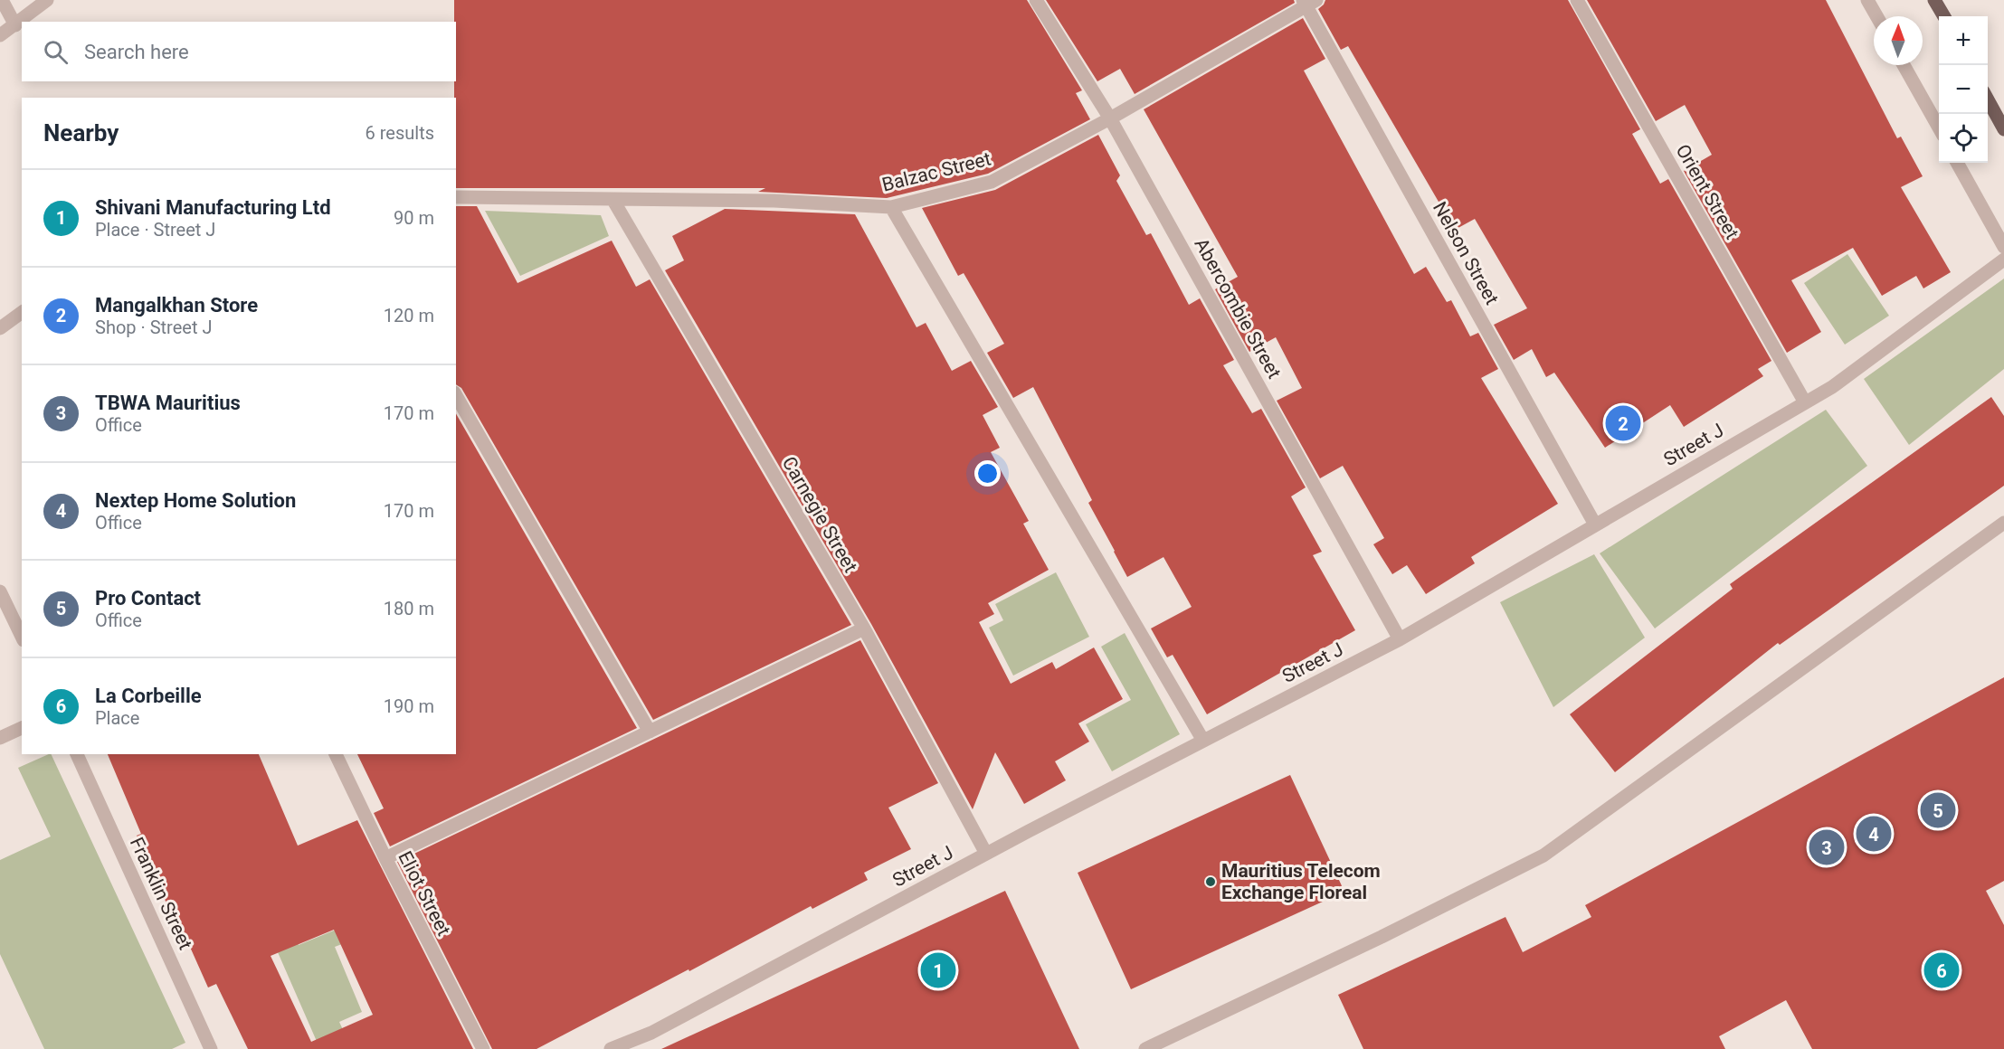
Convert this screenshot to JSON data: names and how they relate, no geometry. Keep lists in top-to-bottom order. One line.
{"streets":{"street":["Balzac Street","Orient Street","Nelson Street","Abercombie Street","Street J","Carnegie Street","Franklin Street","Eliot Street"]},"crossings":[["Balzac Street","Nelson Street"],["Balzac Street","Abercombie Street"],["Balzac Street","Carnegie Street"],["Orient Street","Street J"],["Nelson Street","Street J"],["Abercombie Street","Street J"],["Street J","Carnegie Street"]],"places":["Mauritius Telecom Exchange Floreal"],"north":"top","page":{"map_buttons":["+","−"],"search":"Search here","heading":["Nearby","6 results"],"list":[{"mark":"1","name":"Shivani Manufacturing Ltd","note":"Place · Street J","value":"90 m"},{"mark":"2","name":"Mangalkhan Store","note":"Shop · Street J","value":"120 m"},{"mark":"3","name":"TBWA Mauritius","note":"Office","value":"170 m"},{"mark":"4","name":"Nextep Home Solution","note":"Office","value":"170 m"},{"mark":"5","name":"Pro Contact","note":"Office","value":"180 m"},{"mark":"6","name":"La Corbeille","note":"Place","value":"190 m"}],"pins":["2","5","4","3","1","6"]}}
